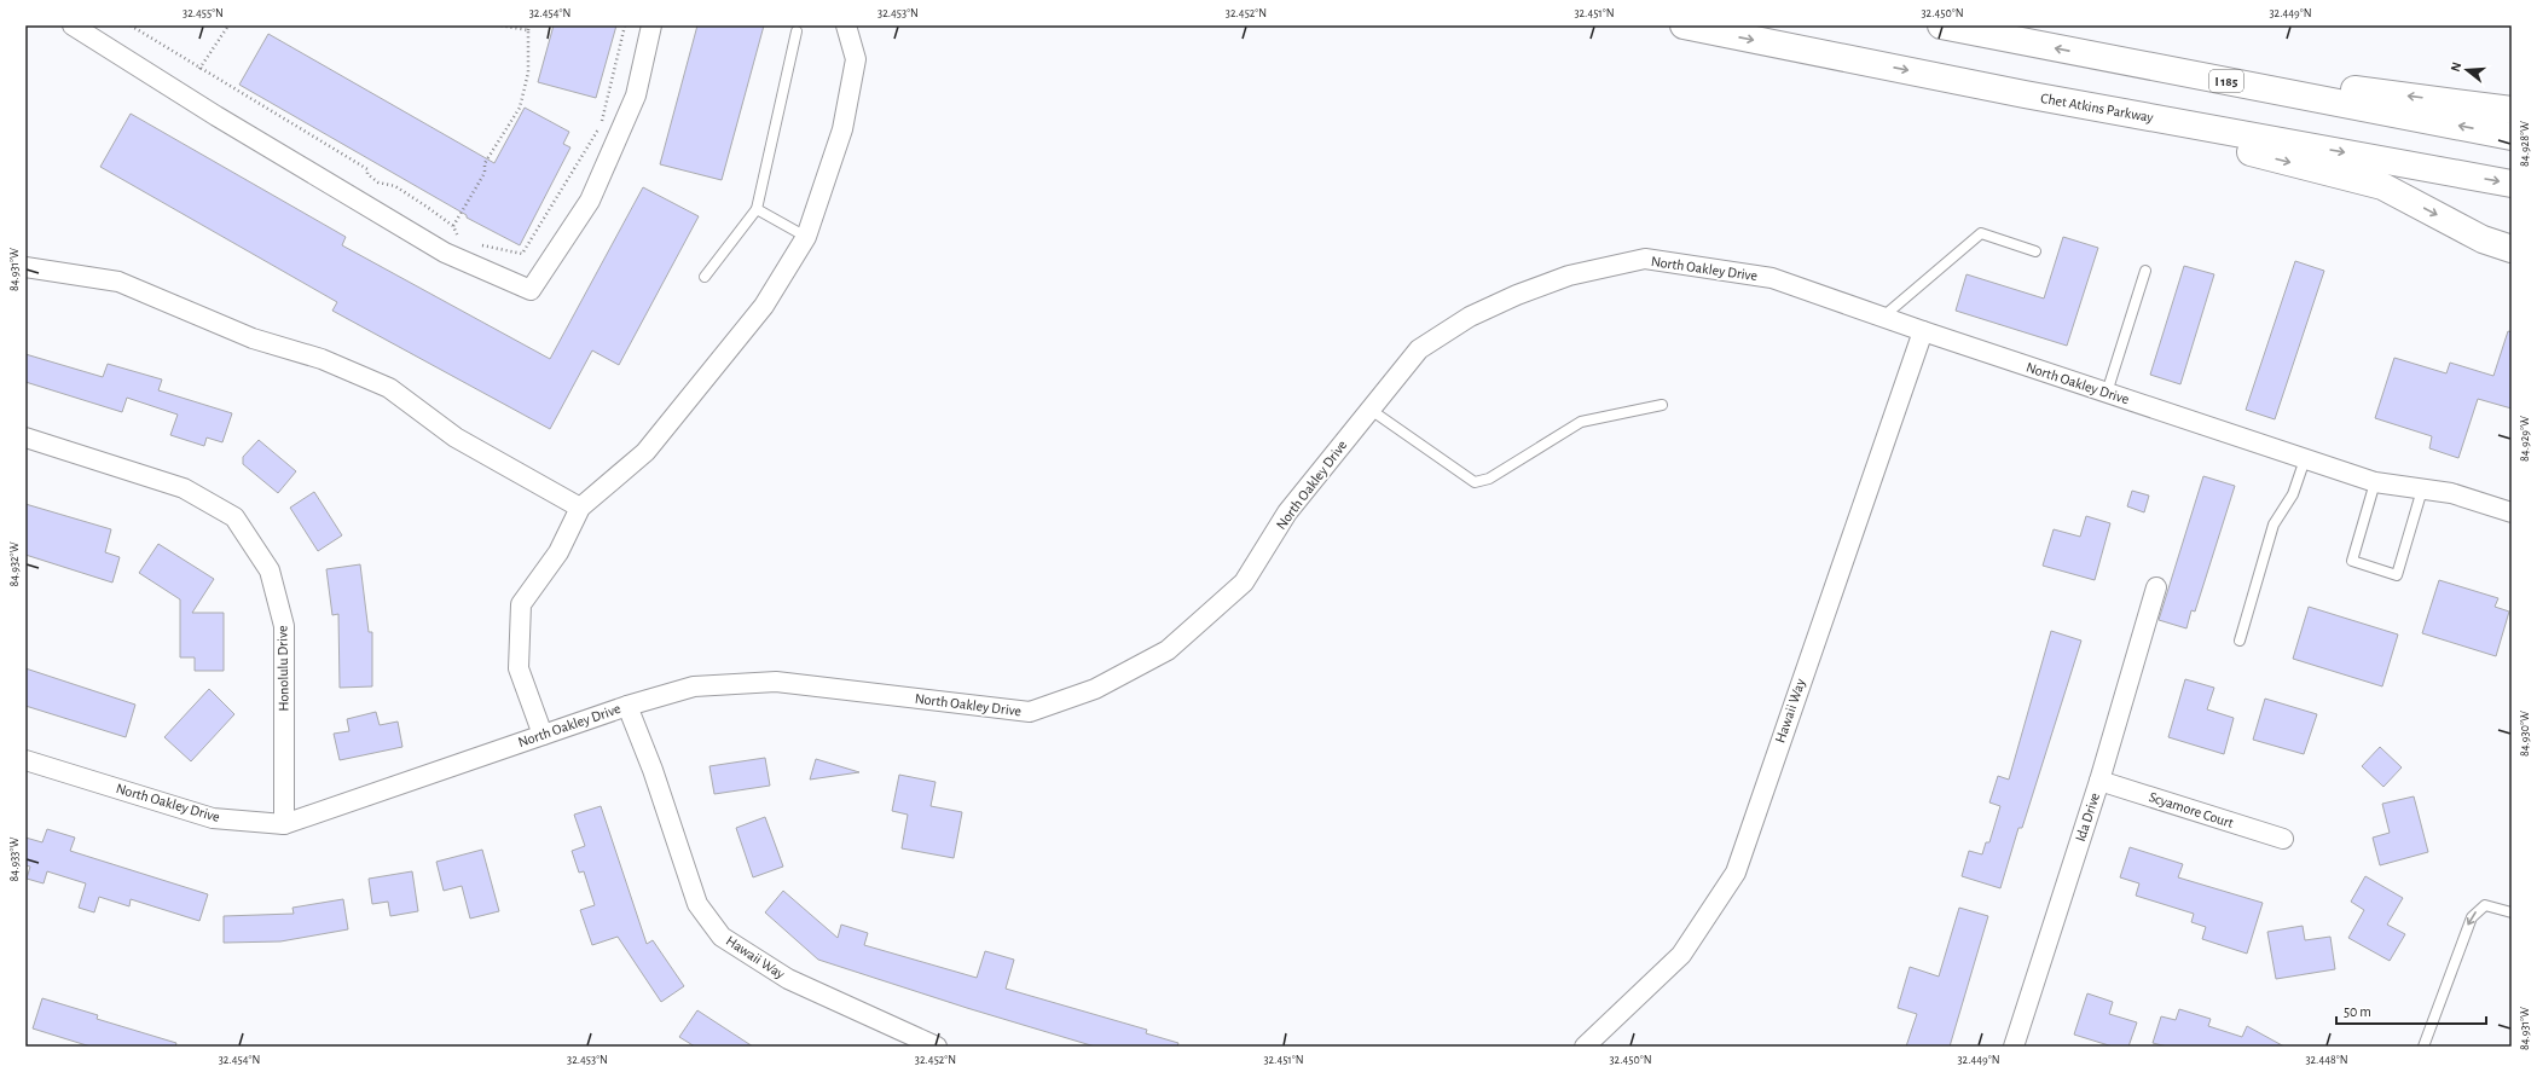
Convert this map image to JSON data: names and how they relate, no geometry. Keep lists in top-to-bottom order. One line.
{"streets":{"highway":["I 185","Chet Atkins Parkway"],"street":["North Oakley Drive","Honolulu Drive","Hawaii Way","Scyamore Court","Ida Drive"]},"crossings":[["North Oakley Drive","Honolulu Drive"],["North Oakley Drive","Hawaii Way"],["Scyamore Court","Ida Drive"]],"scale_bar":"50 m","north":"left","coordinates":["32.455°N","32.454°N","32.453°N","32.452°N","32.451°N","32.450°N","32.449°N","84.928°W","84.931°W","84.929°W","84.932°W","84.930°W","84.933°W","32.448°N"]}
